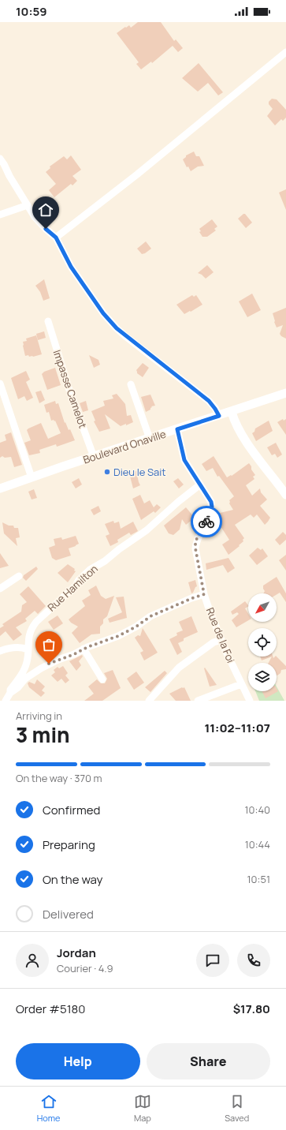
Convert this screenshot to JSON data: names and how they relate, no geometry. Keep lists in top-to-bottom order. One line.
{"streets":{"street":["Impasse Camelot","Boulevard Onaville","Rue Hamilton","Rue de la Foi"]},"crossings":[["Impasse Camelot","Boulevard Onaville"],["Boulevard Onaville","Rue de la Foi"],["Rue Hamilton","Rue de la Foi"]],"places":["Dieu le Sait"],"north":"bottom left","page":{"status":"10:59","heading":["3 min","Arriving in","11:02–11:07"],"panel":["Jordan","Courier · 4.9","Order #5180","$17.80"],"bar":"On the way · 370 m","list":[["Confirmed","10:40"],["Preparing","10:44"],["On the way","10:51"],"Delivered"],"buttons":["Help","Share"],"tabs":["Home","Map","Saved"]}}
